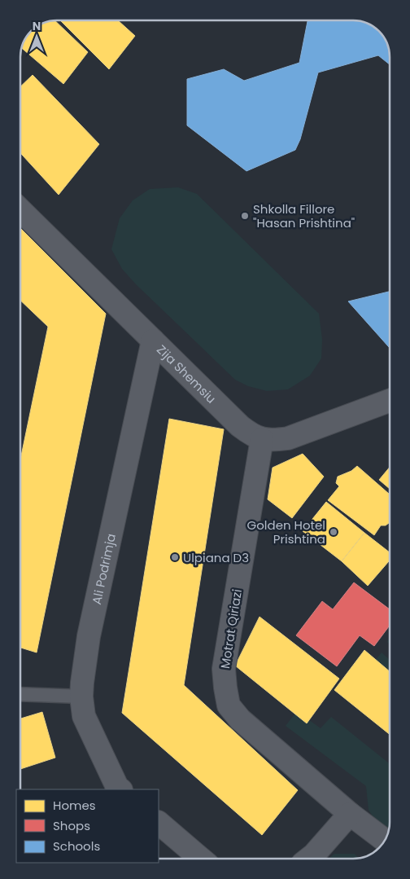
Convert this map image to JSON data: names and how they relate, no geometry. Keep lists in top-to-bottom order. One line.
{"streets":{"street":["Zija Shemsiu","Ali Podrimja","Motrat Qiriazi"]},"crossings":[["Zija Shemsiu","Ali Podrimja"],["Zija Shemsiu","Motrat Qiriazi"]],"places":["Shkolla Fillore \"Hasan Prishtina\"","Golden Hotel Prishtina","Ulpiana D3"],"legend":["Homes","Shops","Schools"],"north":"top"}
